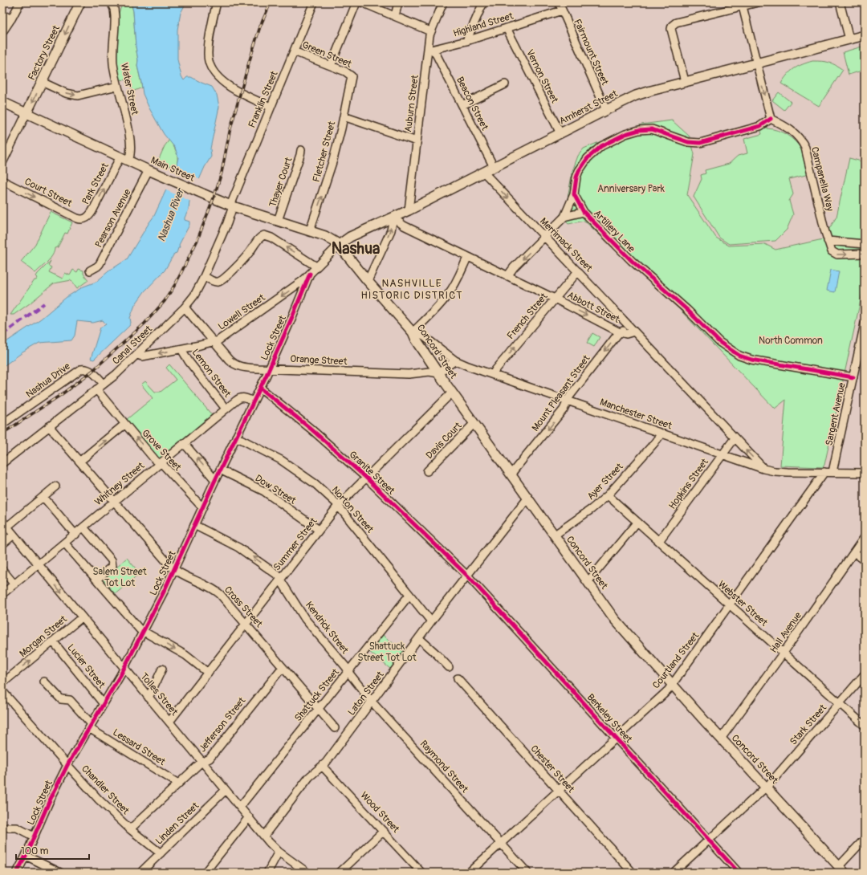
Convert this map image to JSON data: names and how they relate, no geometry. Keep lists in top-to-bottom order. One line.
{"streets":{"main road":["Factory Street","Amherst Street","Main Street","Concord Street"],"street":["Highland Street","Fairmount Street","Green Street","Vernon Street","Water Street","Franklin Street","Auburn Street","Beacon Street","Fletcher Street","Campanella Way","Thayer Court","Park Street","Court Street","Pearson Avenue","Artillery Lane","Merrimack Street","Abbott Street","Lowell Street","French Street","Lock Street","Canal Street","Orange Street","Lemon Street","Nashua Drive","Mount Pleasant Street","Manchester Street","Sargent Avenue","Davis Court","Grove Street","Granite Street","Ayer Street","Whitney Street","Hopkins Street","Dow Street","Norton Street","Summer Street","Webster Street","Cross Street","Kendrick Street","Hall Avenue","Morgan Street","Courtland Street","Lucier Street","Laton Street","Tolles Street","Shattuck Street","Berkeley Street","Jefferson Street","Stark Street","Lessard Street","Raymond Street","Chester Street","Chandler Street","Wood Street","Linden Street"]},"crossings":[["Highland Street","Fairmount Street"],["Highland Street","Vernon Street"],["Highland Street","Auburn Street"],["Highland Street","Beacon Street"],["Fairmount Street","Amherst Street"],["Factory Street","Main Street"],["Green Street","Franklin Street"],["Green Street","Fletcher Street"],["Vernon Street","Amherst Street"],["Water Street","Main Street"],["Water Street","Park Street"],["Franklin Street","Main Street"],["Franklin Street","Canal Street"],["Auburn Street","Beacon Street"],["Auburn Street","Amherst Street"],["Beacon Street","Amherst Street"],["Amherst Street","Main Street"],["Amherst Street","Merrimack Street"],["Amherst Street","Abbott Street"],["Amherst Street","Lowell Street"],["Amherst Street","Concord Street"],["Fletcher Street","Main Street"],["Main Street","Thayer Court"],["Main Street","Park Street"],["Main Street","Pearson Avenue"],["Main Street","Lowell Street"],["Main Street","Canal Street"],["Main Street","Concord Street"],["Park Street","Court Street"],["Artillery Lane","Sargent Avenue"],["Merrimack Street","French Street"],["Merrimack Street","Mount Pleasant Street"],["Abbott Street","French Street"],["Abbott Street","Mount Pleasant Street"],["Lowell Street","Lock Street"],["Lowell Street","Canal Street"],["Lowell Street","Concord Street"],["Lowell Street","Orange Street"],["Lowell Street","Lemon Street"],["French Street","Manchester Street"],["Lock Street","Orange Street"],["Lock Street","Grove Street"],["Lock Street","Granite Street"],["Lock Street","Whitney Street"],["Lock Street","Dow Street"],["Lock Street","Norton Street"],["Lock Street","Cross Street"],["Lock Street","Kendrick Street"],["Lock Street","Lucier Street"],["Lock Street","Tolles Street"],["Lock Street","Lessard Street"],["Lock Street","Chandler Street"],["Canal Street","Orange Street"],["Canal Street","Nashua Drive"],["Canal Street","Grove Street"],["Canal Street","Cross Street"],["Concord Street","Orange Street"],["Concord Street","Mount Pleasant Street"],["Concord Street","Manchester Street"],["Concord Street","Davis Court"],["Concord Street","Ayer Street"],["Concord Street","Summer Street"],["Concord Street","Hall Avenue"],["Concord Street","Courtland Street"],["Concord Street","Laton Street"],["Concord Street","Stark Street"],["Lemon Street","Whitney Street"],["Mount Pleasant Street","Manchester Street"],["Manchester Street","Sargent Avenue"],["Manchester Street","Ayer Street"],["Manchester Street","Hopkins Street"],["Manchester Street","Courtland Street"],["Grove Street","Whitney Street"],["Granite Street","Summer Street"],["Granite Street","Laton Street"],["Granite Street","Berkeley Street"],["Ayer Street","Webster Street"],["Whitney Street","Cross Street"],["Whitney Street","Tolles Street"],["Hopkins Street","Webster Street"],["Dow Street","Summer Street"],["Norton Street","Summer Street"],["Norton Street","Laton Street"],["Norton Street","Shattuck Street"],["Summer Street","Cross Street"],["Summer Street","Kendrick Street"],["Summer Street","Tolles Street"],["Webster Street","Hall Avenue"],["Webster Street","Courtland Street"],["Webster Street","Stark Street"],["Cross Street","Shattuck Street"],["Cross Street","Jefferson Street"],["Kendrick Street","Shattuck Street"],["Kendrick Street","Raymond Street"],["Morgan Street","Lucier Street"],["Morgan Street","Tolles Street"],["Courtland Street","Berkeley Street"],["Courtland Street","Raymond Street"],["Courtland Street","Chester Street"],["Laton Street","Tolles Street"],["Laton Street","Berkeley Street"],["Laton Street","Raymond Street"],["Laton Street","Wood Street"],["Tolles Street","Shattuck Street"],["Tolles Street","Jefferson Street"],["Tolles Street","Linden Street"],["Shattuck Street","Raymond Street"],["Berkeley Street","Stark Street"],["Jefferson Street","Lessard Street"],["Jefferson Street","Chandler Street"],["Chandler Street","Linden Street"]],"one_way":["Factory Street","Fletcher Street","Park Street","Court Street","Merrimack Street","Lowell Street","French Street","Mount Pleasant Street","Kendrick Street","Morgan Street"],"districts":["Nashua","NASHVILLE HISTORIC DISTRICT"],"water":["Nashua River"],"parks":["Anniversary Park","North Common","Salem Street Tot Lot","Shattuck Street Tot Lot"],"scale_bar":"100 m"}
